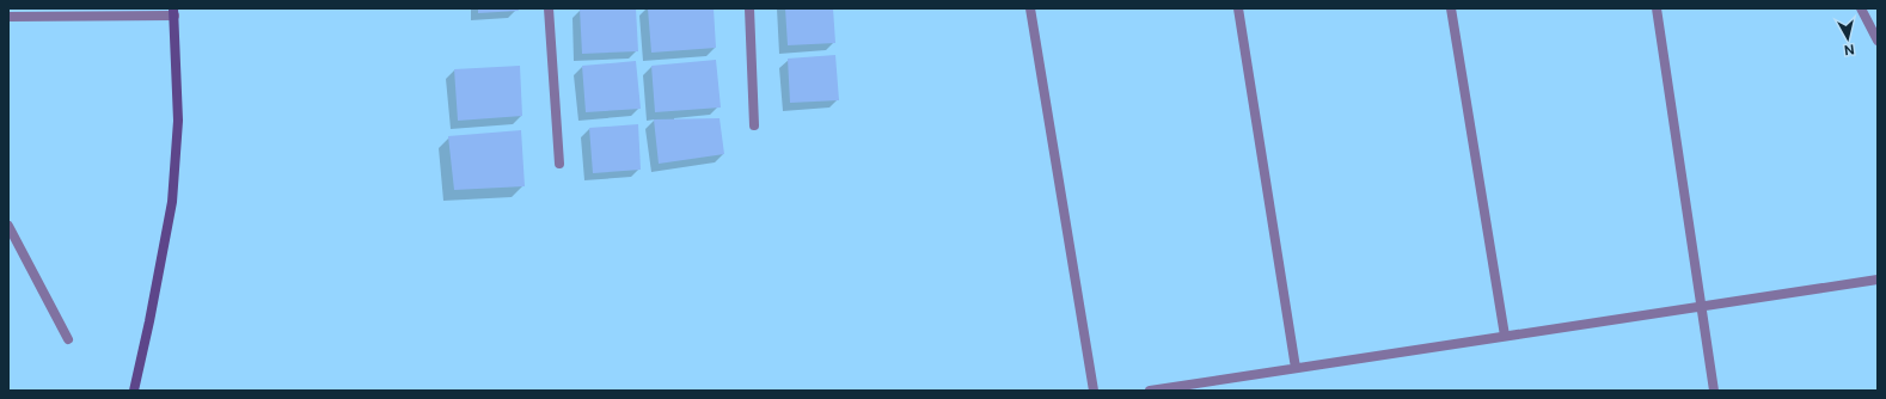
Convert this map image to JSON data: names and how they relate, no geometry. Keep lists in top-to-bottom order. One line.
{"north":"bottom"}
